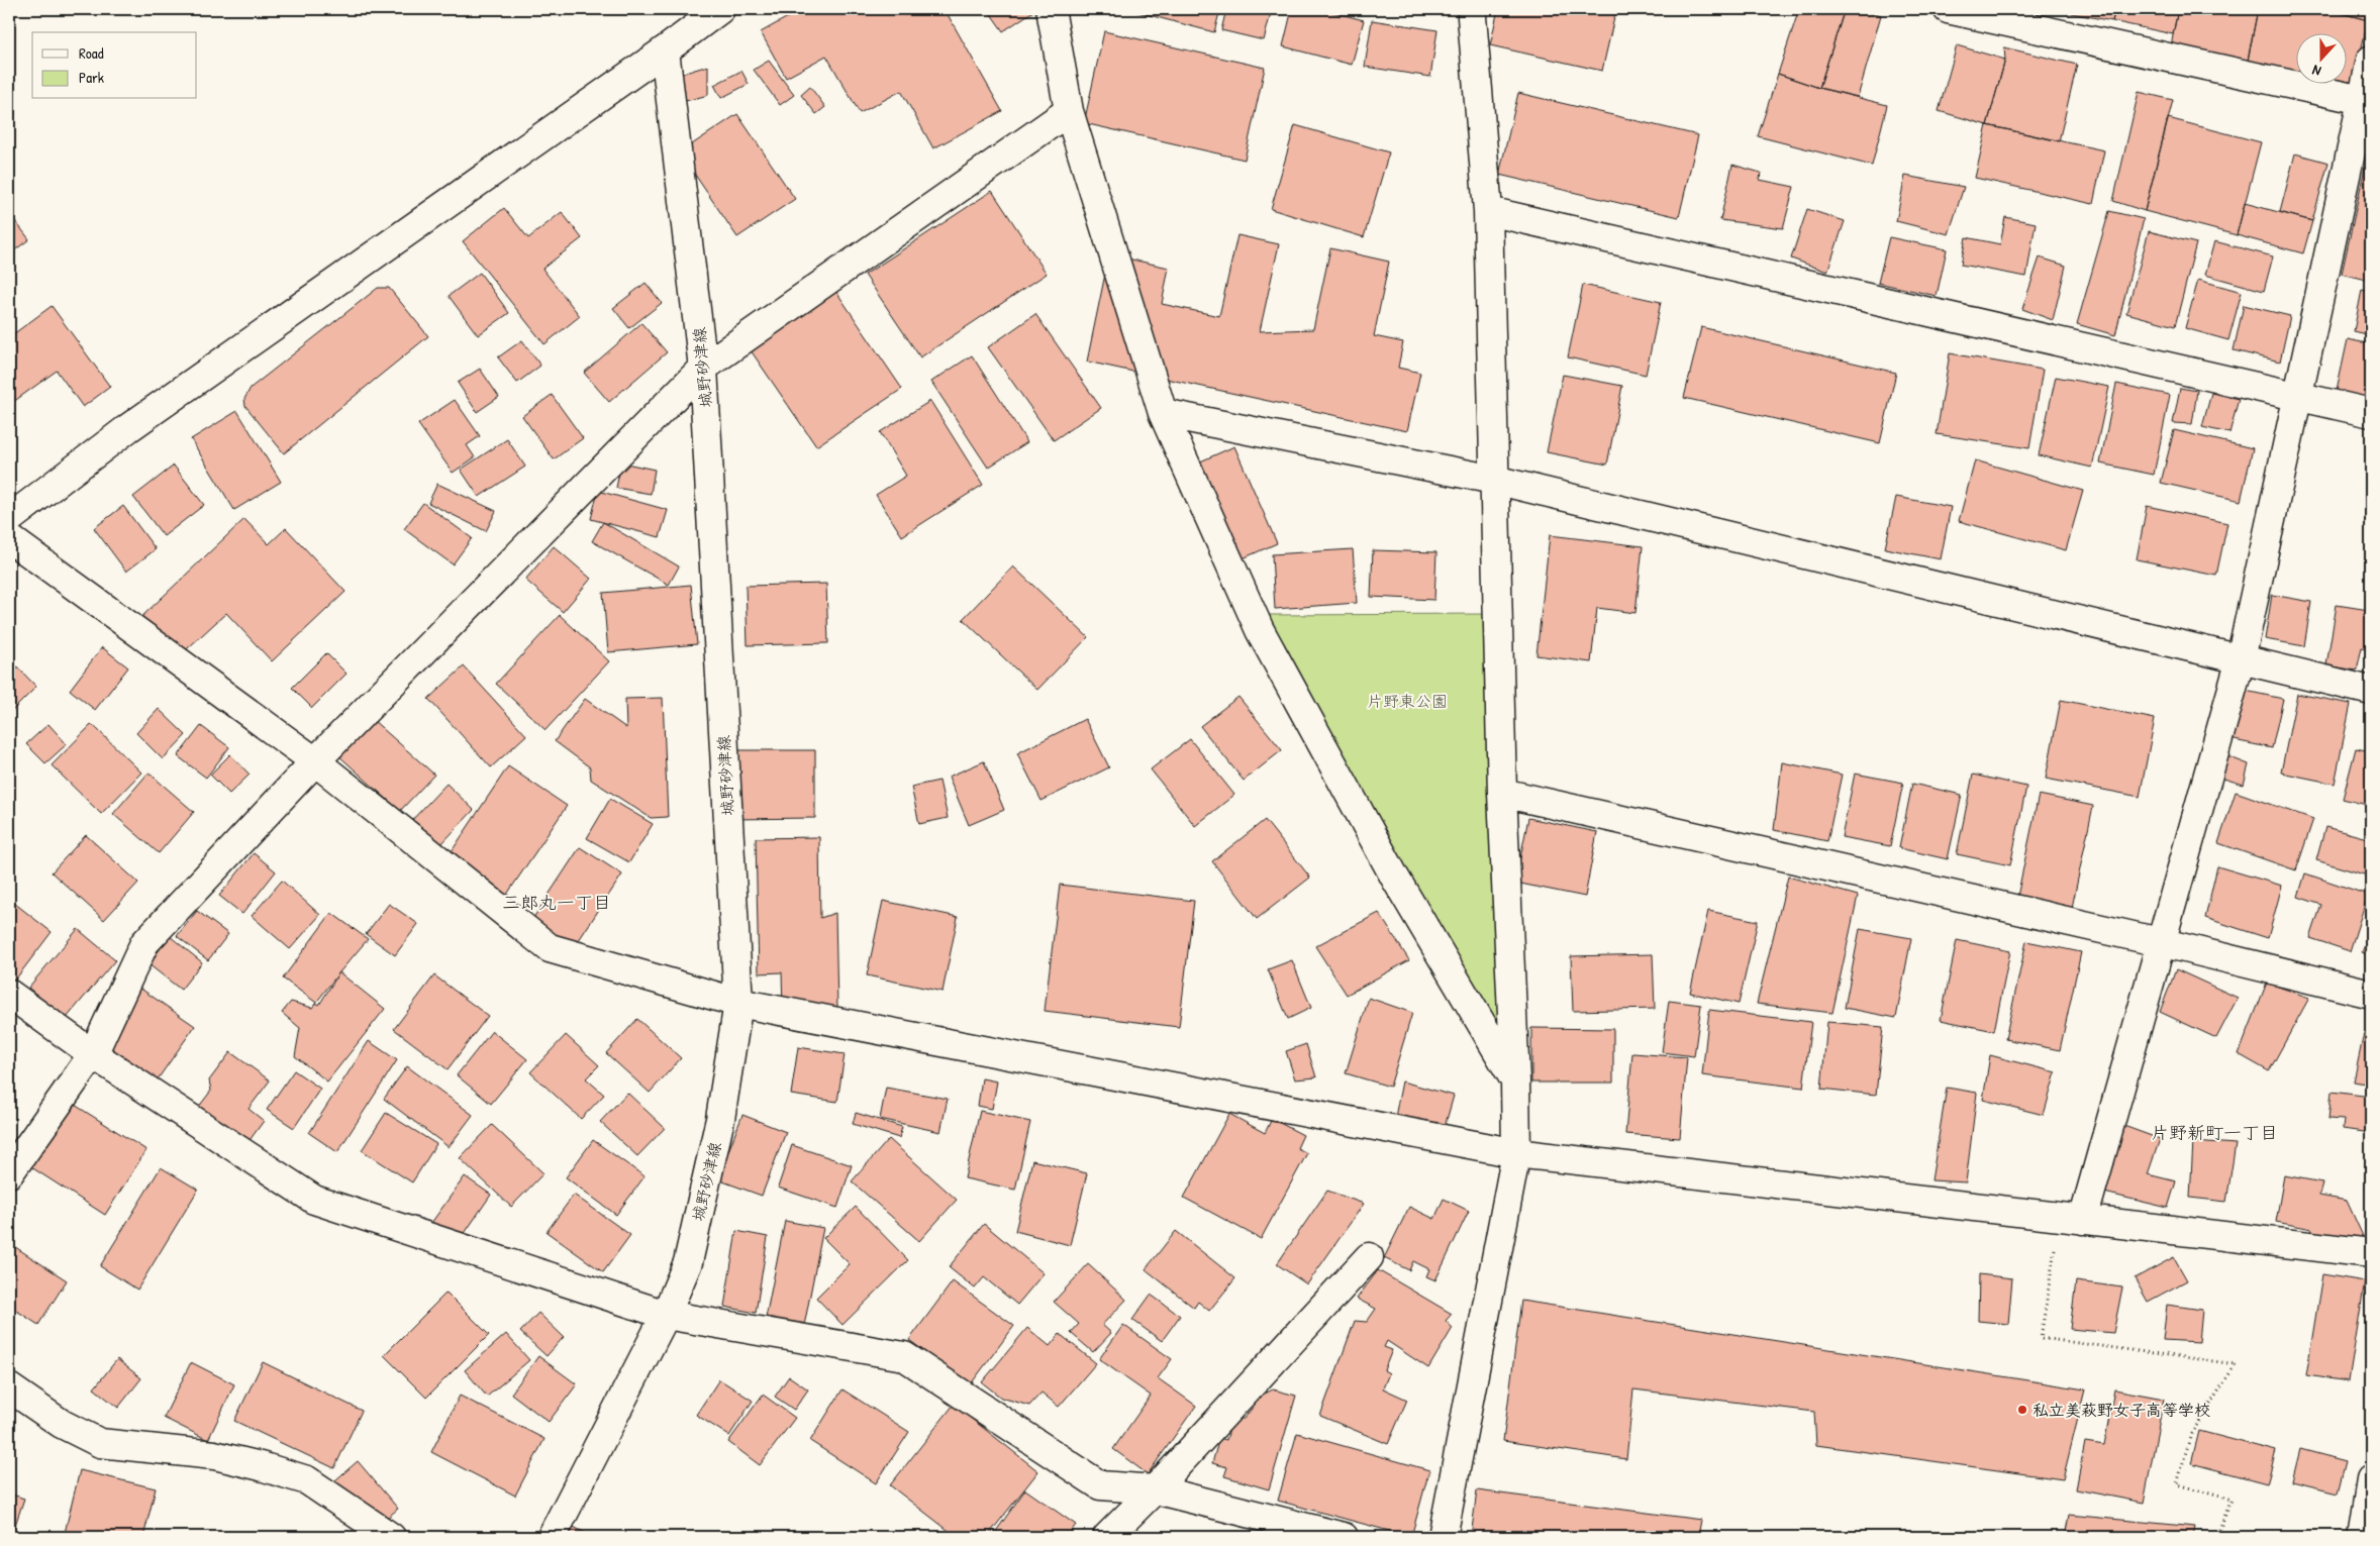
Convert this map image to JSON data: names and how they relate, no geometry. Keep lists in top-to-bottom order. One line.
{"streets":{"street":["城野砂津線"]},"districts":["三郎丸一丁目","片野新町一丁目"],"parks":["片野東公園"],"places":["私立美萩野女子高等学校"],"legend":["Road","Park"],"north":"bottom"}
